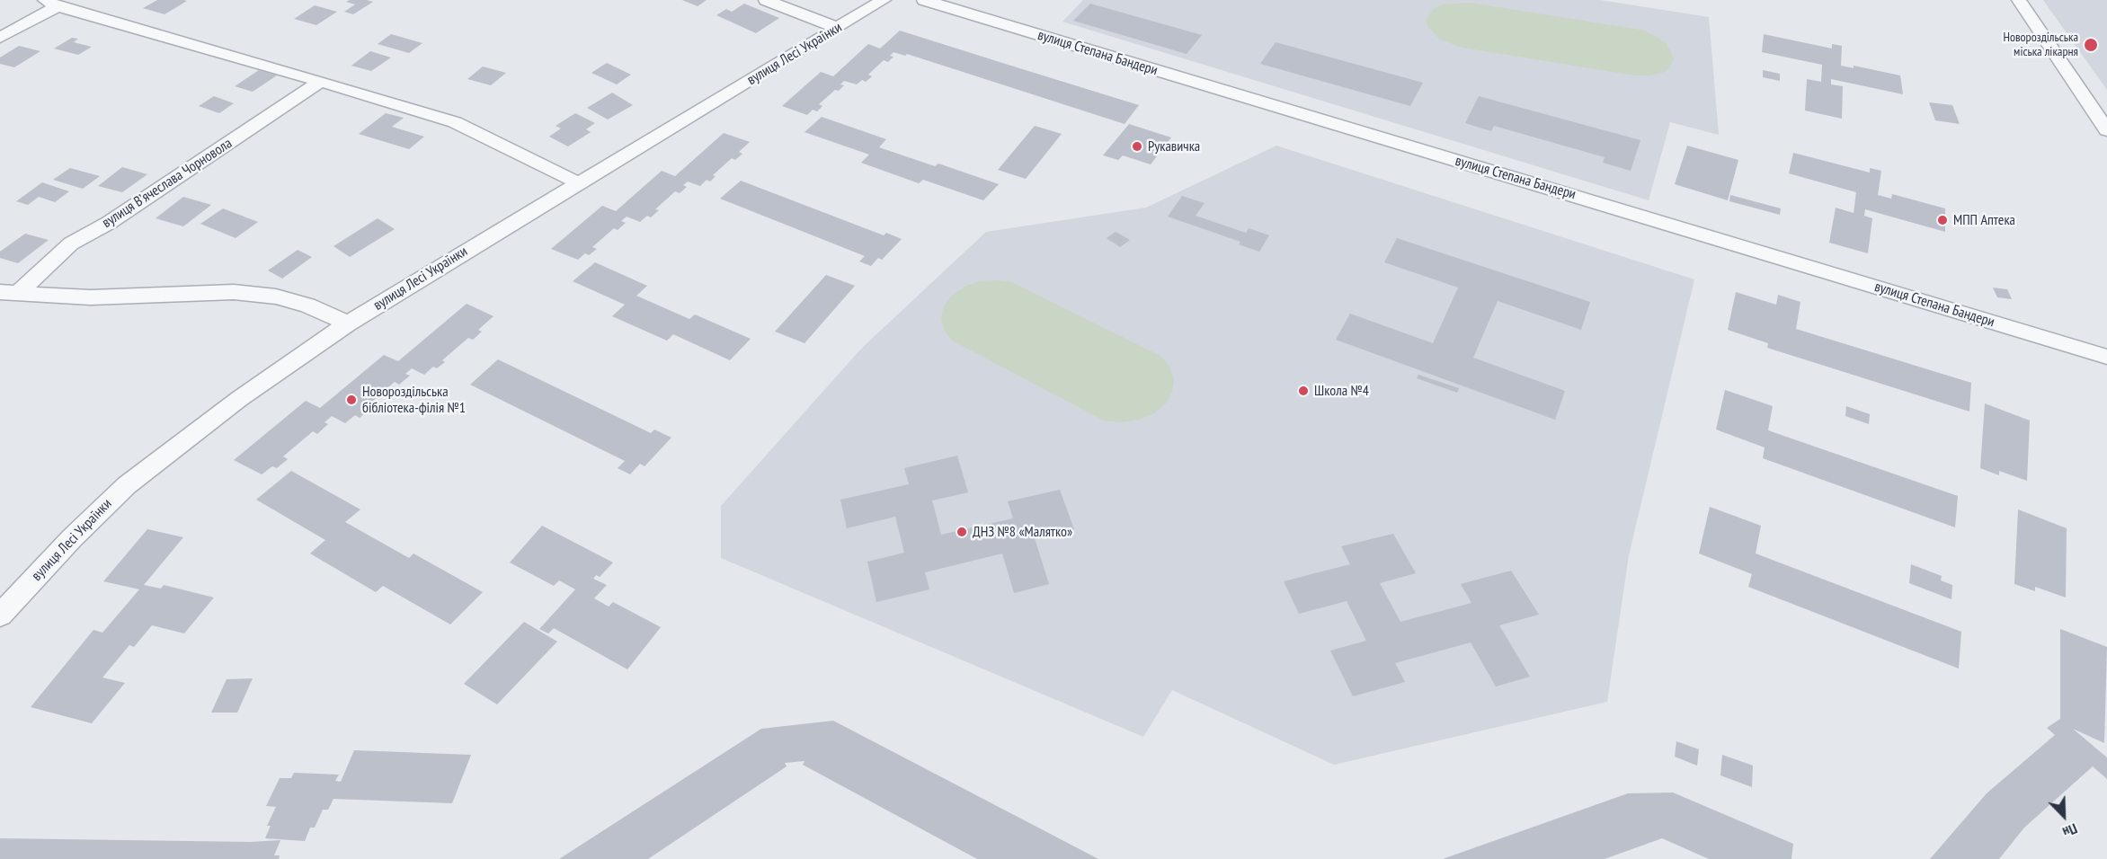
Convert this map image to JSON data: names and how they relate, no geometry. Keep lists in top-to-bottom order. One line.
{"streets":{"street":["вулиця Степана Бандери","вулиця Лесі Українки","вулиця Вʼячеслава Чорновола"]},"places":["Новороздільська міська лікарня","Рукавичка","МПП Аптека","Школа №4","Новороздільська бібліотека-філія №1","ДНЗ №8 «Малятко»"],"north":"bottom right"}
